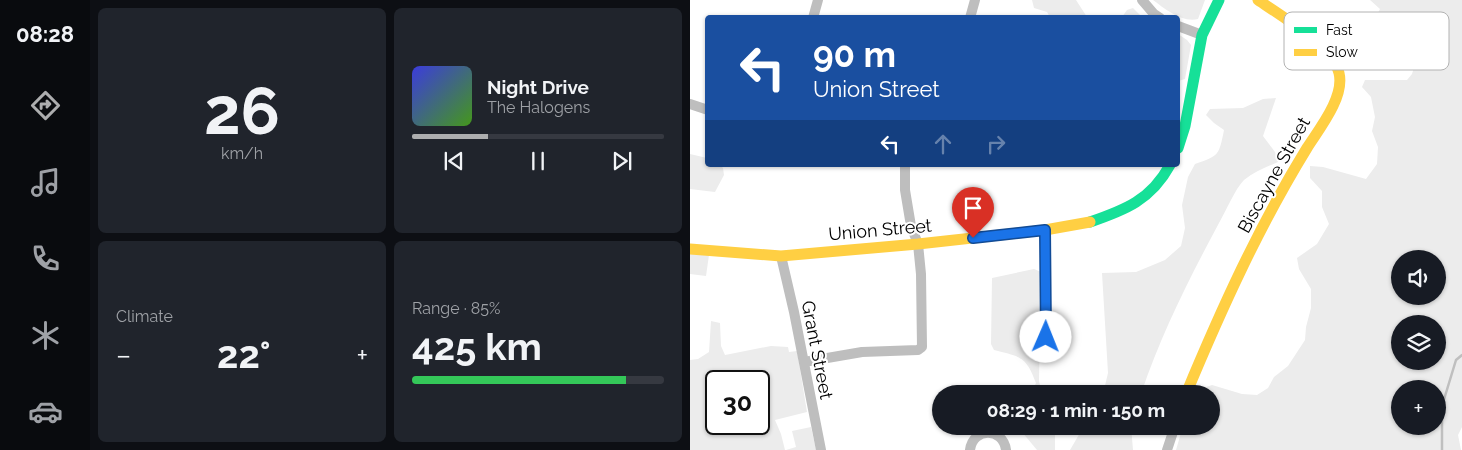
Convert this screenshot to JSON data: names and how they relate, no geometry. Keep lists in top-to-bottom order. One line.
{"streets":{"street":["Biscayne Street","Union Street","Grant Street"]},"crossings":[["Union Street","Grant Street"]],"legend":["Fast","Slow"],"page":{"tabs":"08:28","tile":[["26","km/h"],"Climate",["Range · 85%","425 km"]],"turn":["90 m","Union Street"],"song":["Night Drive","The Halogens"],"map_buttons":"+","heat":["−","22°","+"],"limit":"30","trip":"08:29 · 1 min · 150 m"}}
